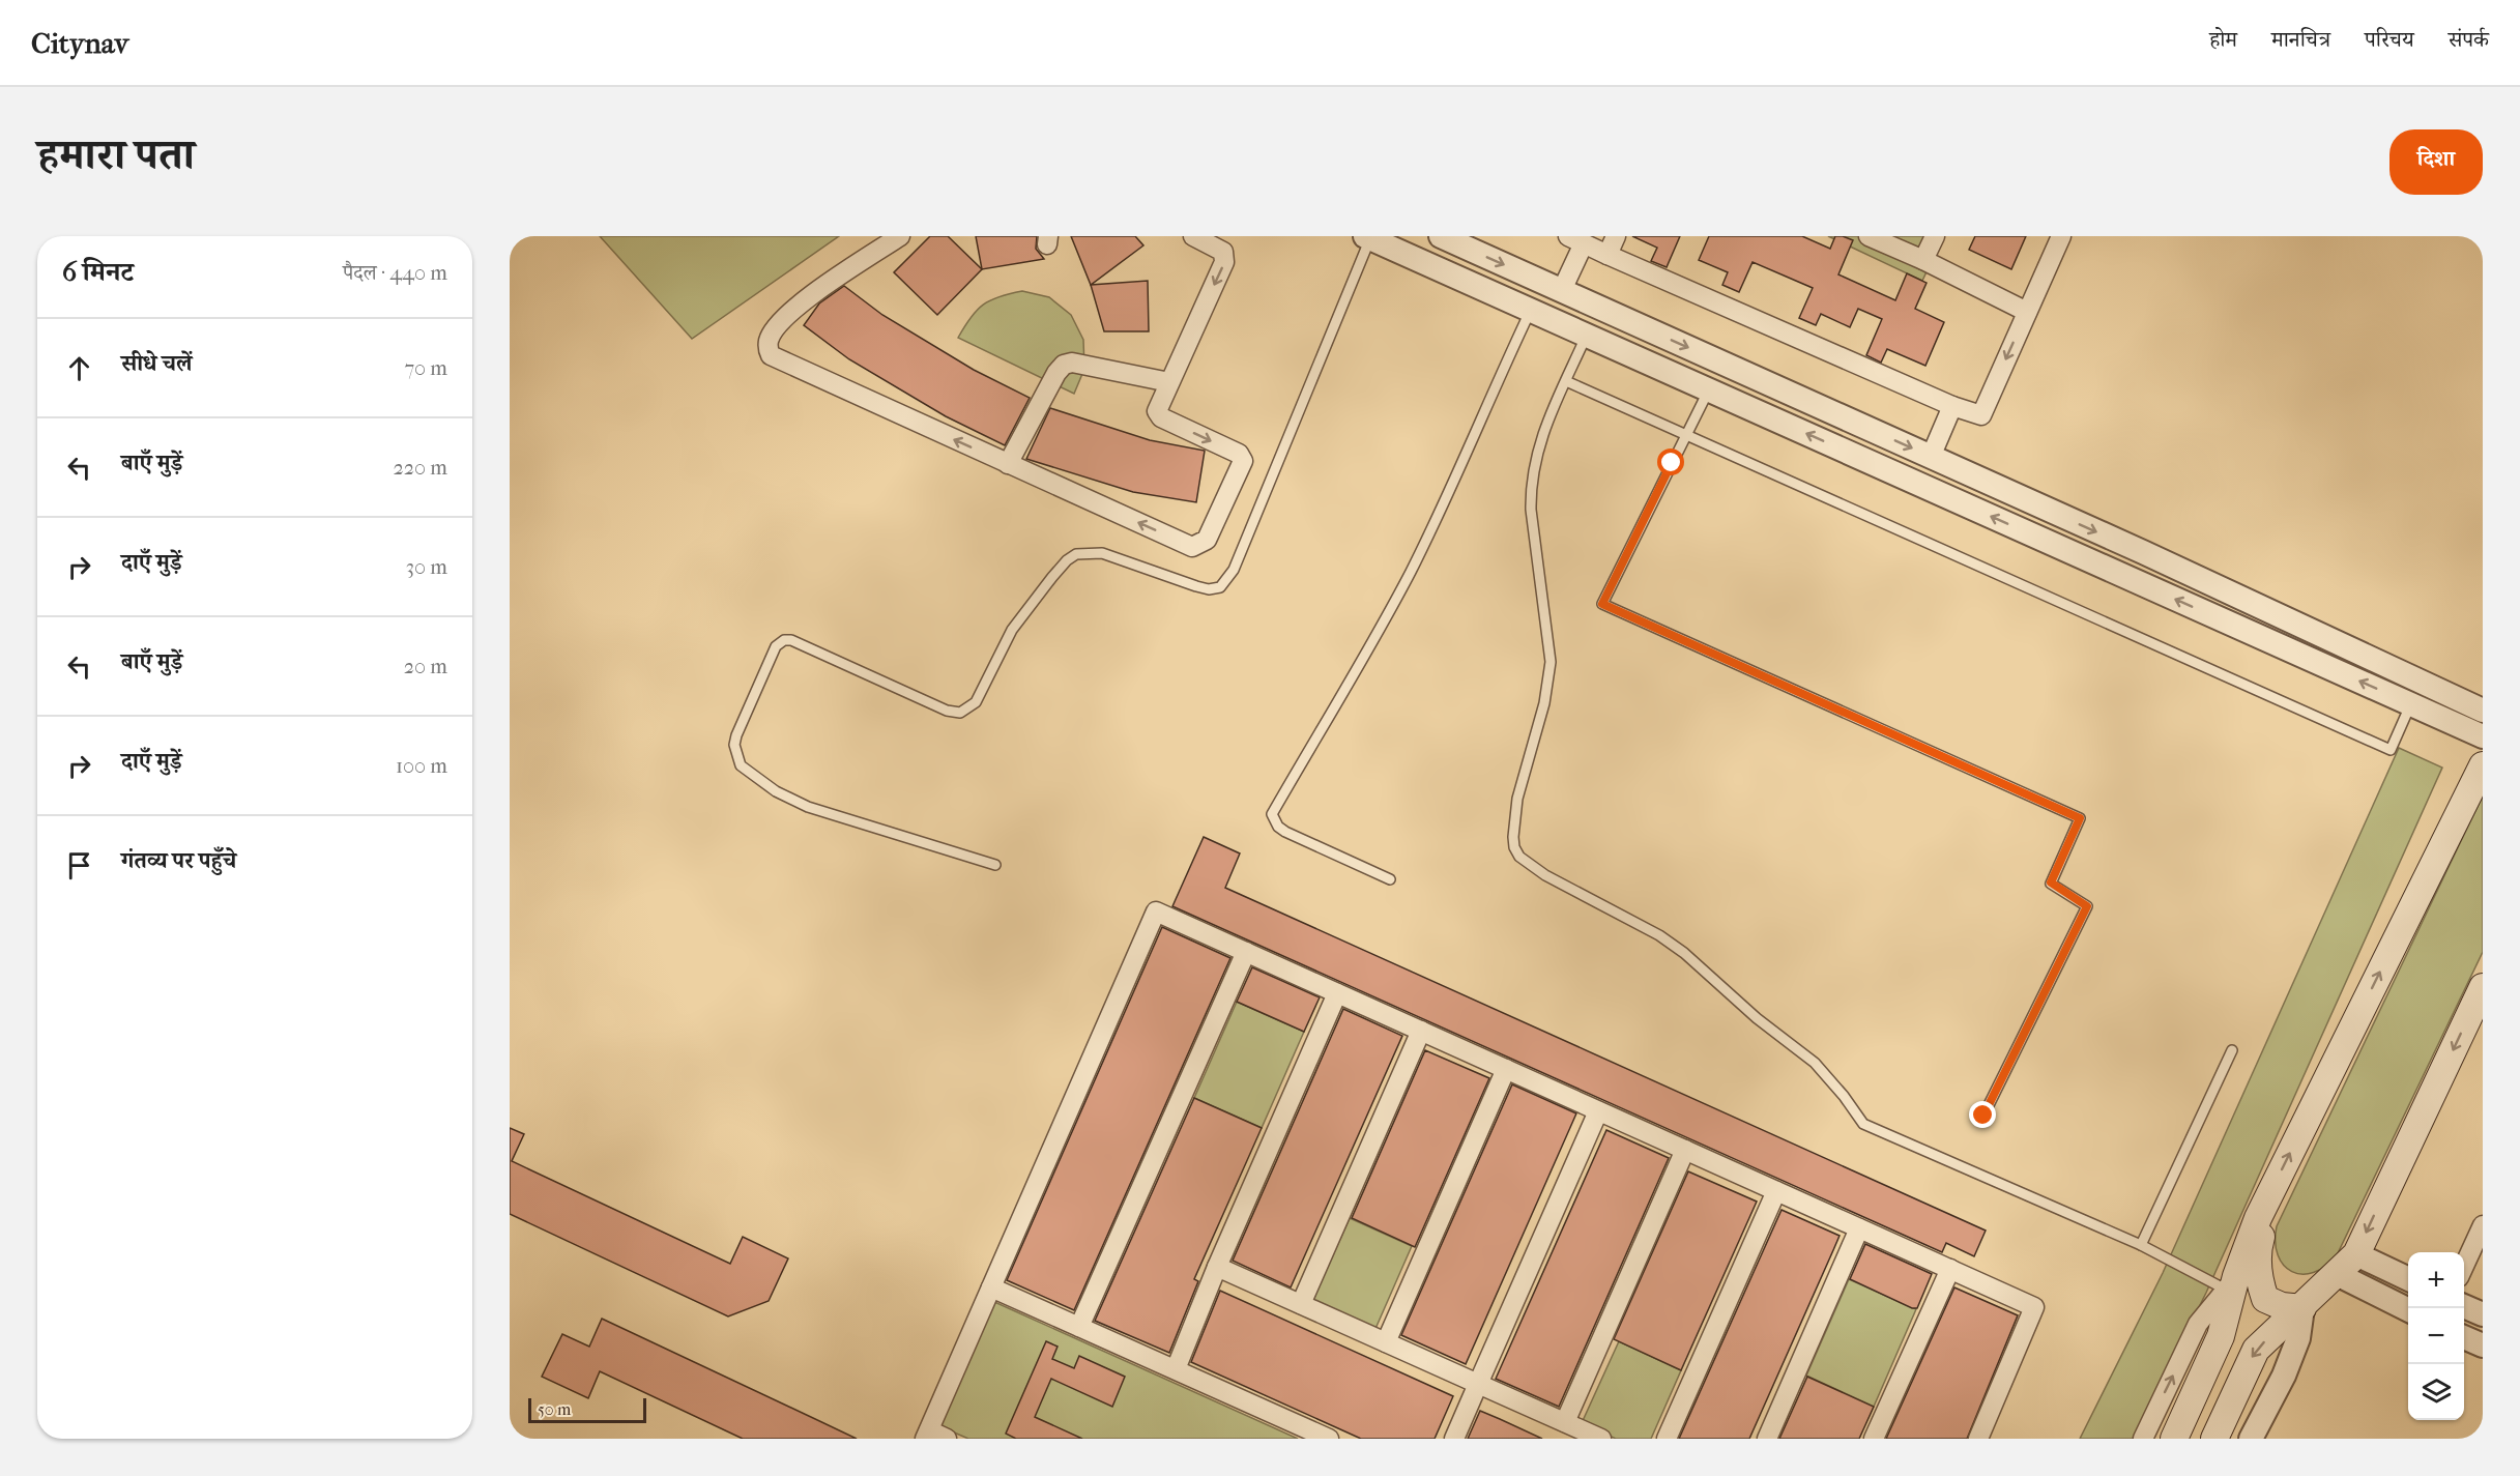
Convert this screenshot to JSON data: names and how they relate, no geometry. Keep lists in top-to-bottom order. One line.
{"scale_bar":"50 m","page":{"header":"Citynav","nav":["होम","मानचित्र","परिचय","संपर्क"],"title":"हमारा पता","buttons":"दिशा","heading":["6 मिनट","पैदल · 440 m"],"list":[["सीधे चलें","70 m"],["बाएँ मुड़ें","220 m"],["दाएँ मुड़ें","30 m"],["बाएँ मुड़ें","20 m"],["दाएँ मुड़ें","100 m"],"गंतव्य पर पहुँचे"],"map_buttons":["+","−"],"scale":"50 m"}}
